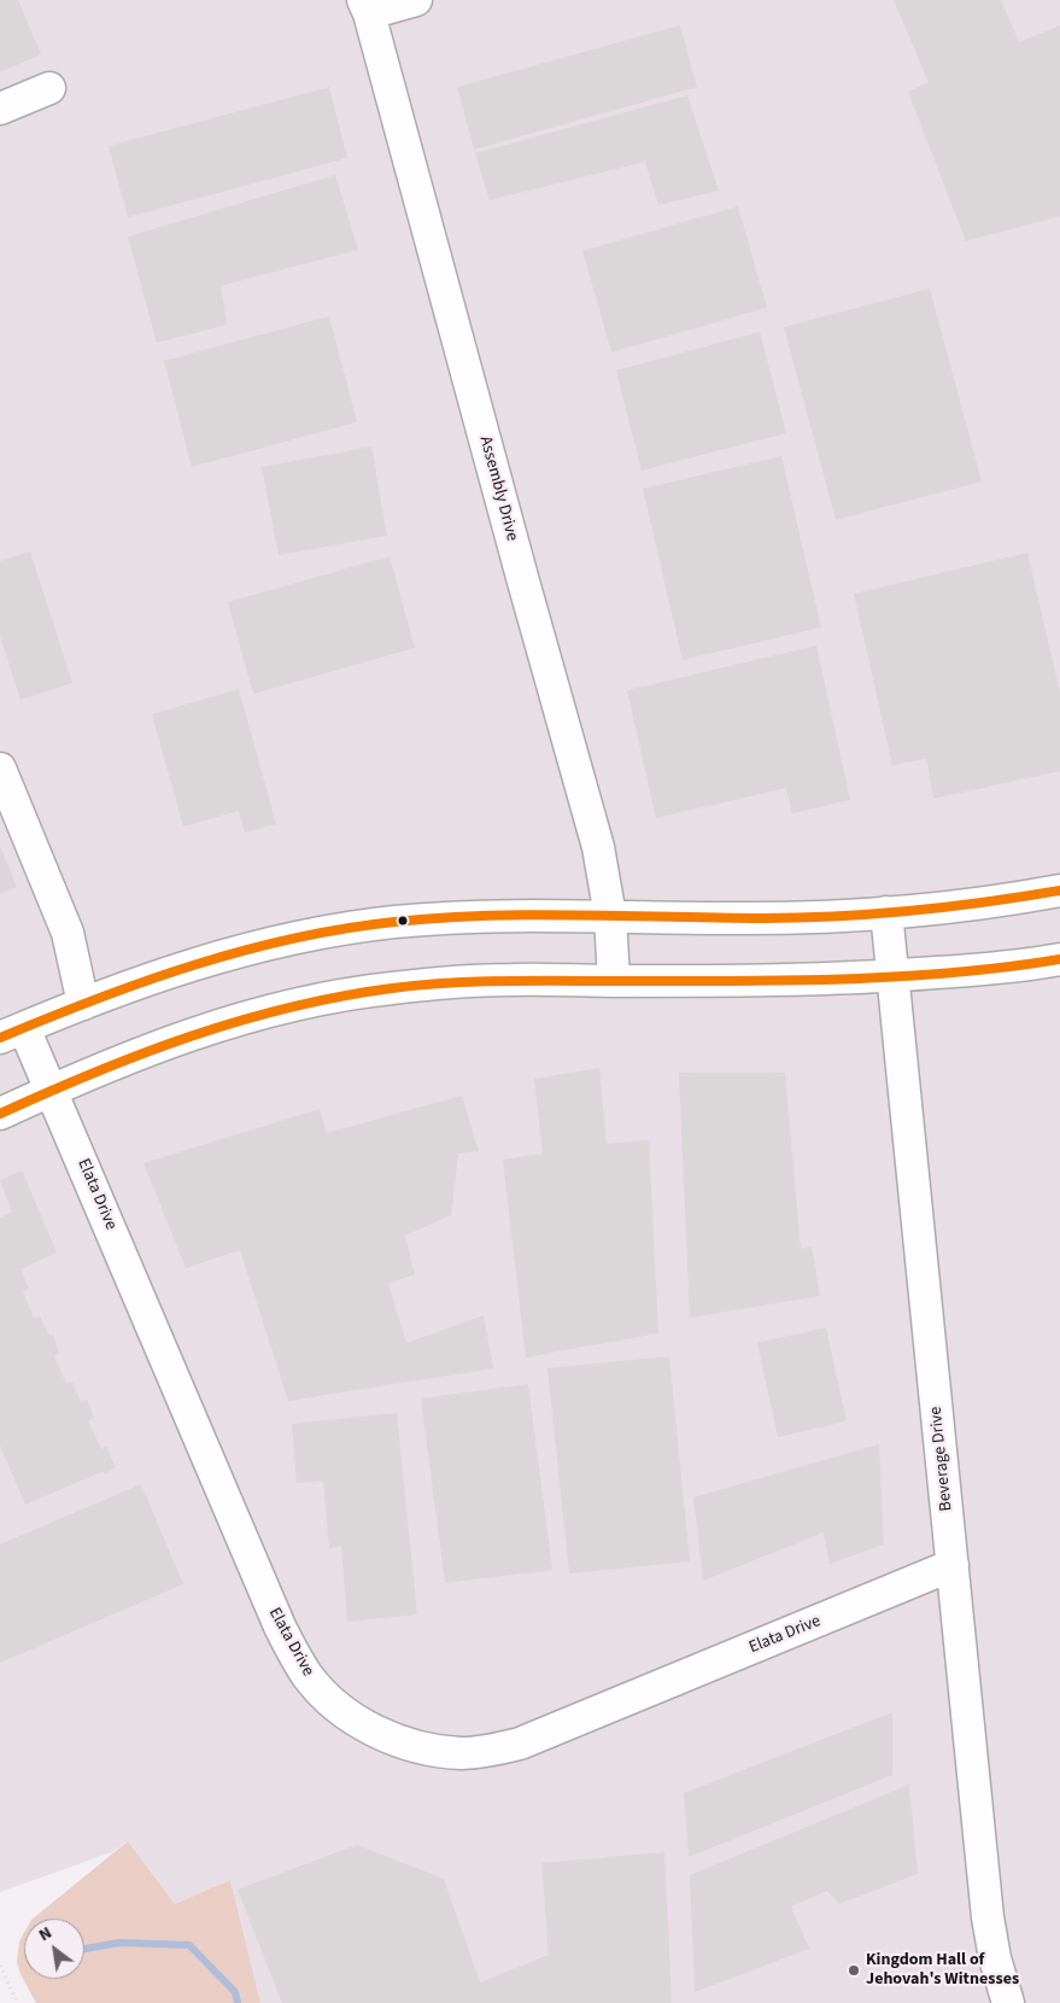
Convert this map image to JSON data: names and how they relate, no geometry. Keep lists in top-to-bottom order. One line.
{"streets":{"street":["Assembly Drive","Elata Drive","Beverage Drive"]},"crossings":[["Elata Drive","Beverage Drive"]],"places":["Kingdom Hall of Jehovah's Witnesses"],"north":"top left"}
